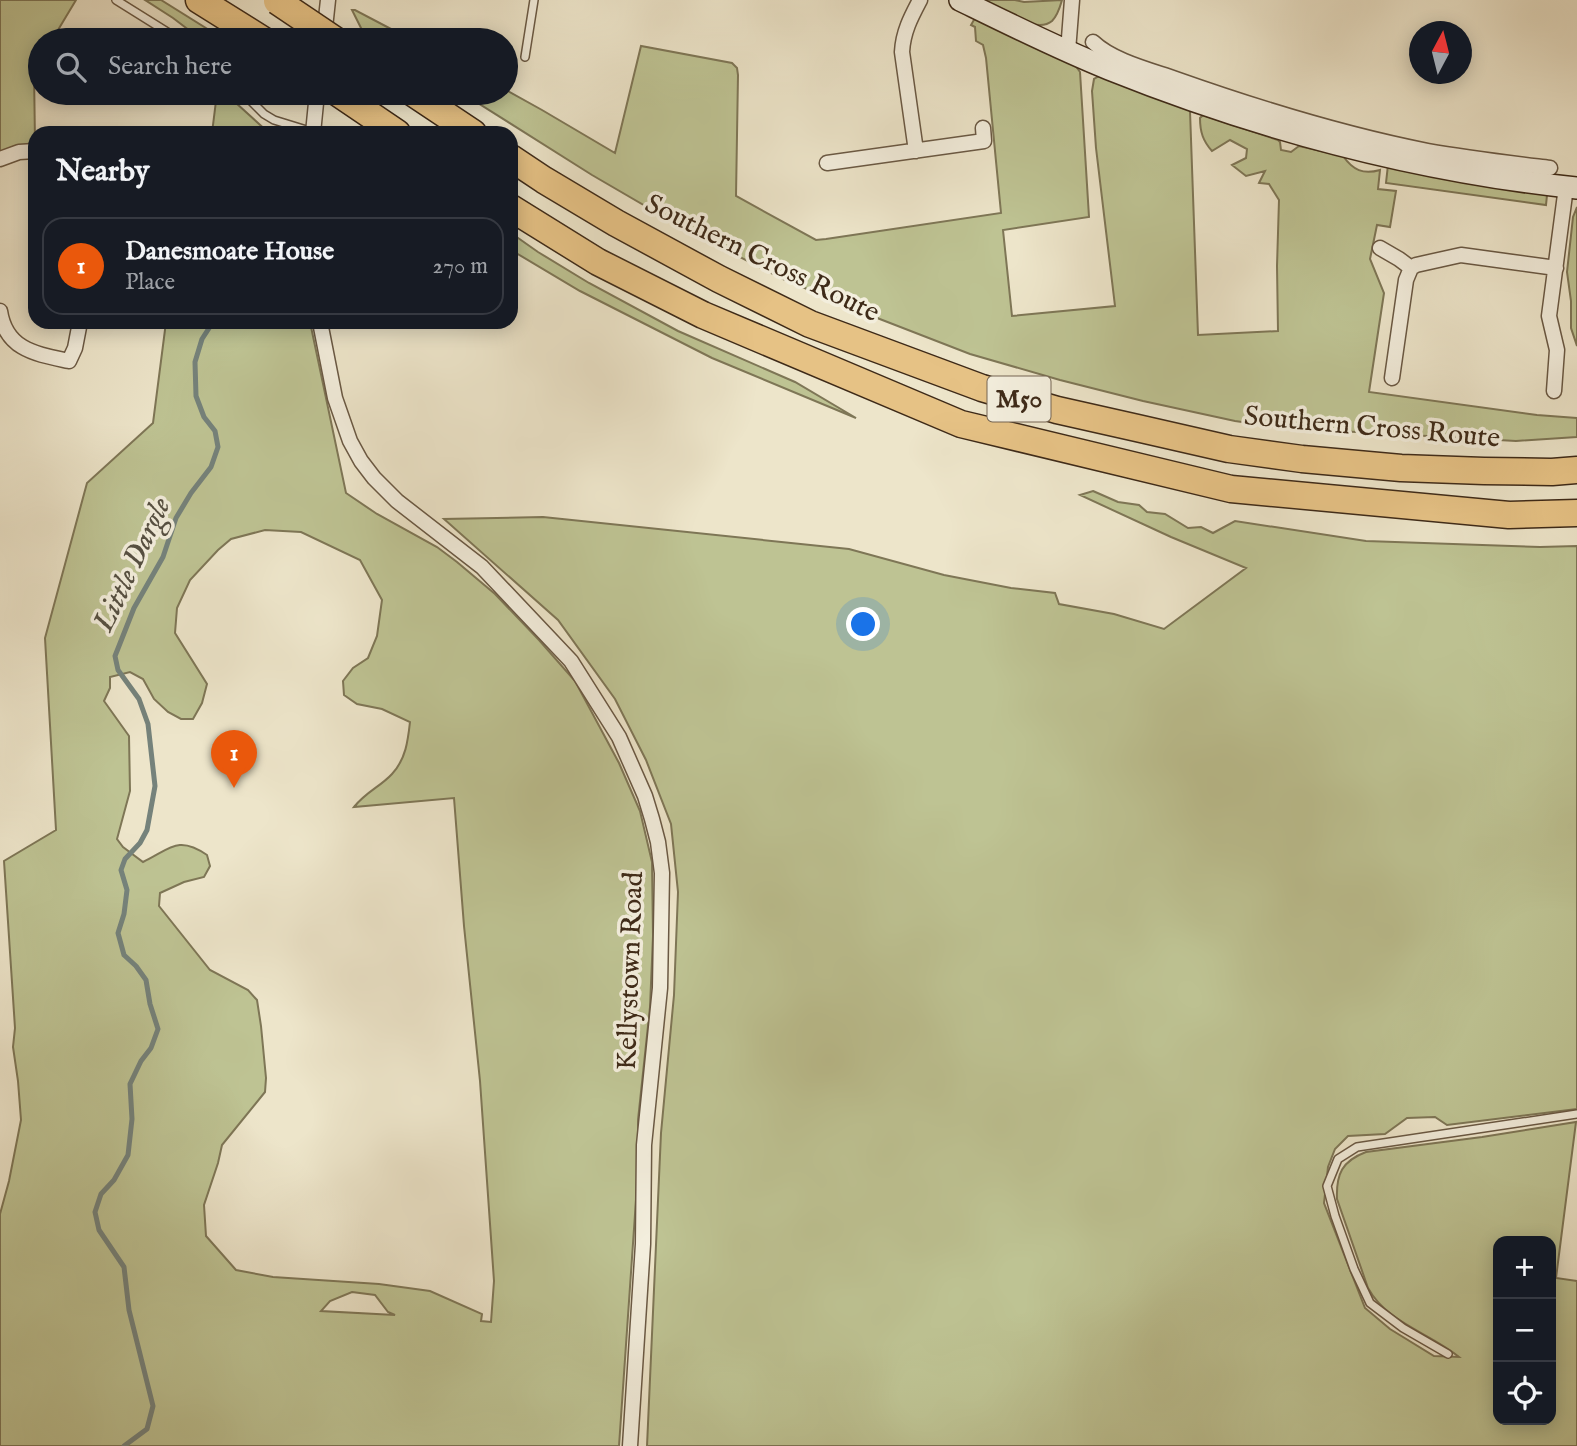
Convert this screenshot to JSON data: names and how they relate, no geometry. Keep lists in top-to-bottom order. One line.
{"streets":{"highway":["Southern Cross Route","M50"],"street":["Kellystown Road"]},"water":["Little Dargle"],"north":"top","page":{"search":"Search here","heading":"Nearby","list":[{"mark":"1","name":"Danesmoate House","note":"Place","value":"270 m"}],"pins":"1","map_buttons":["+","−"]}}
